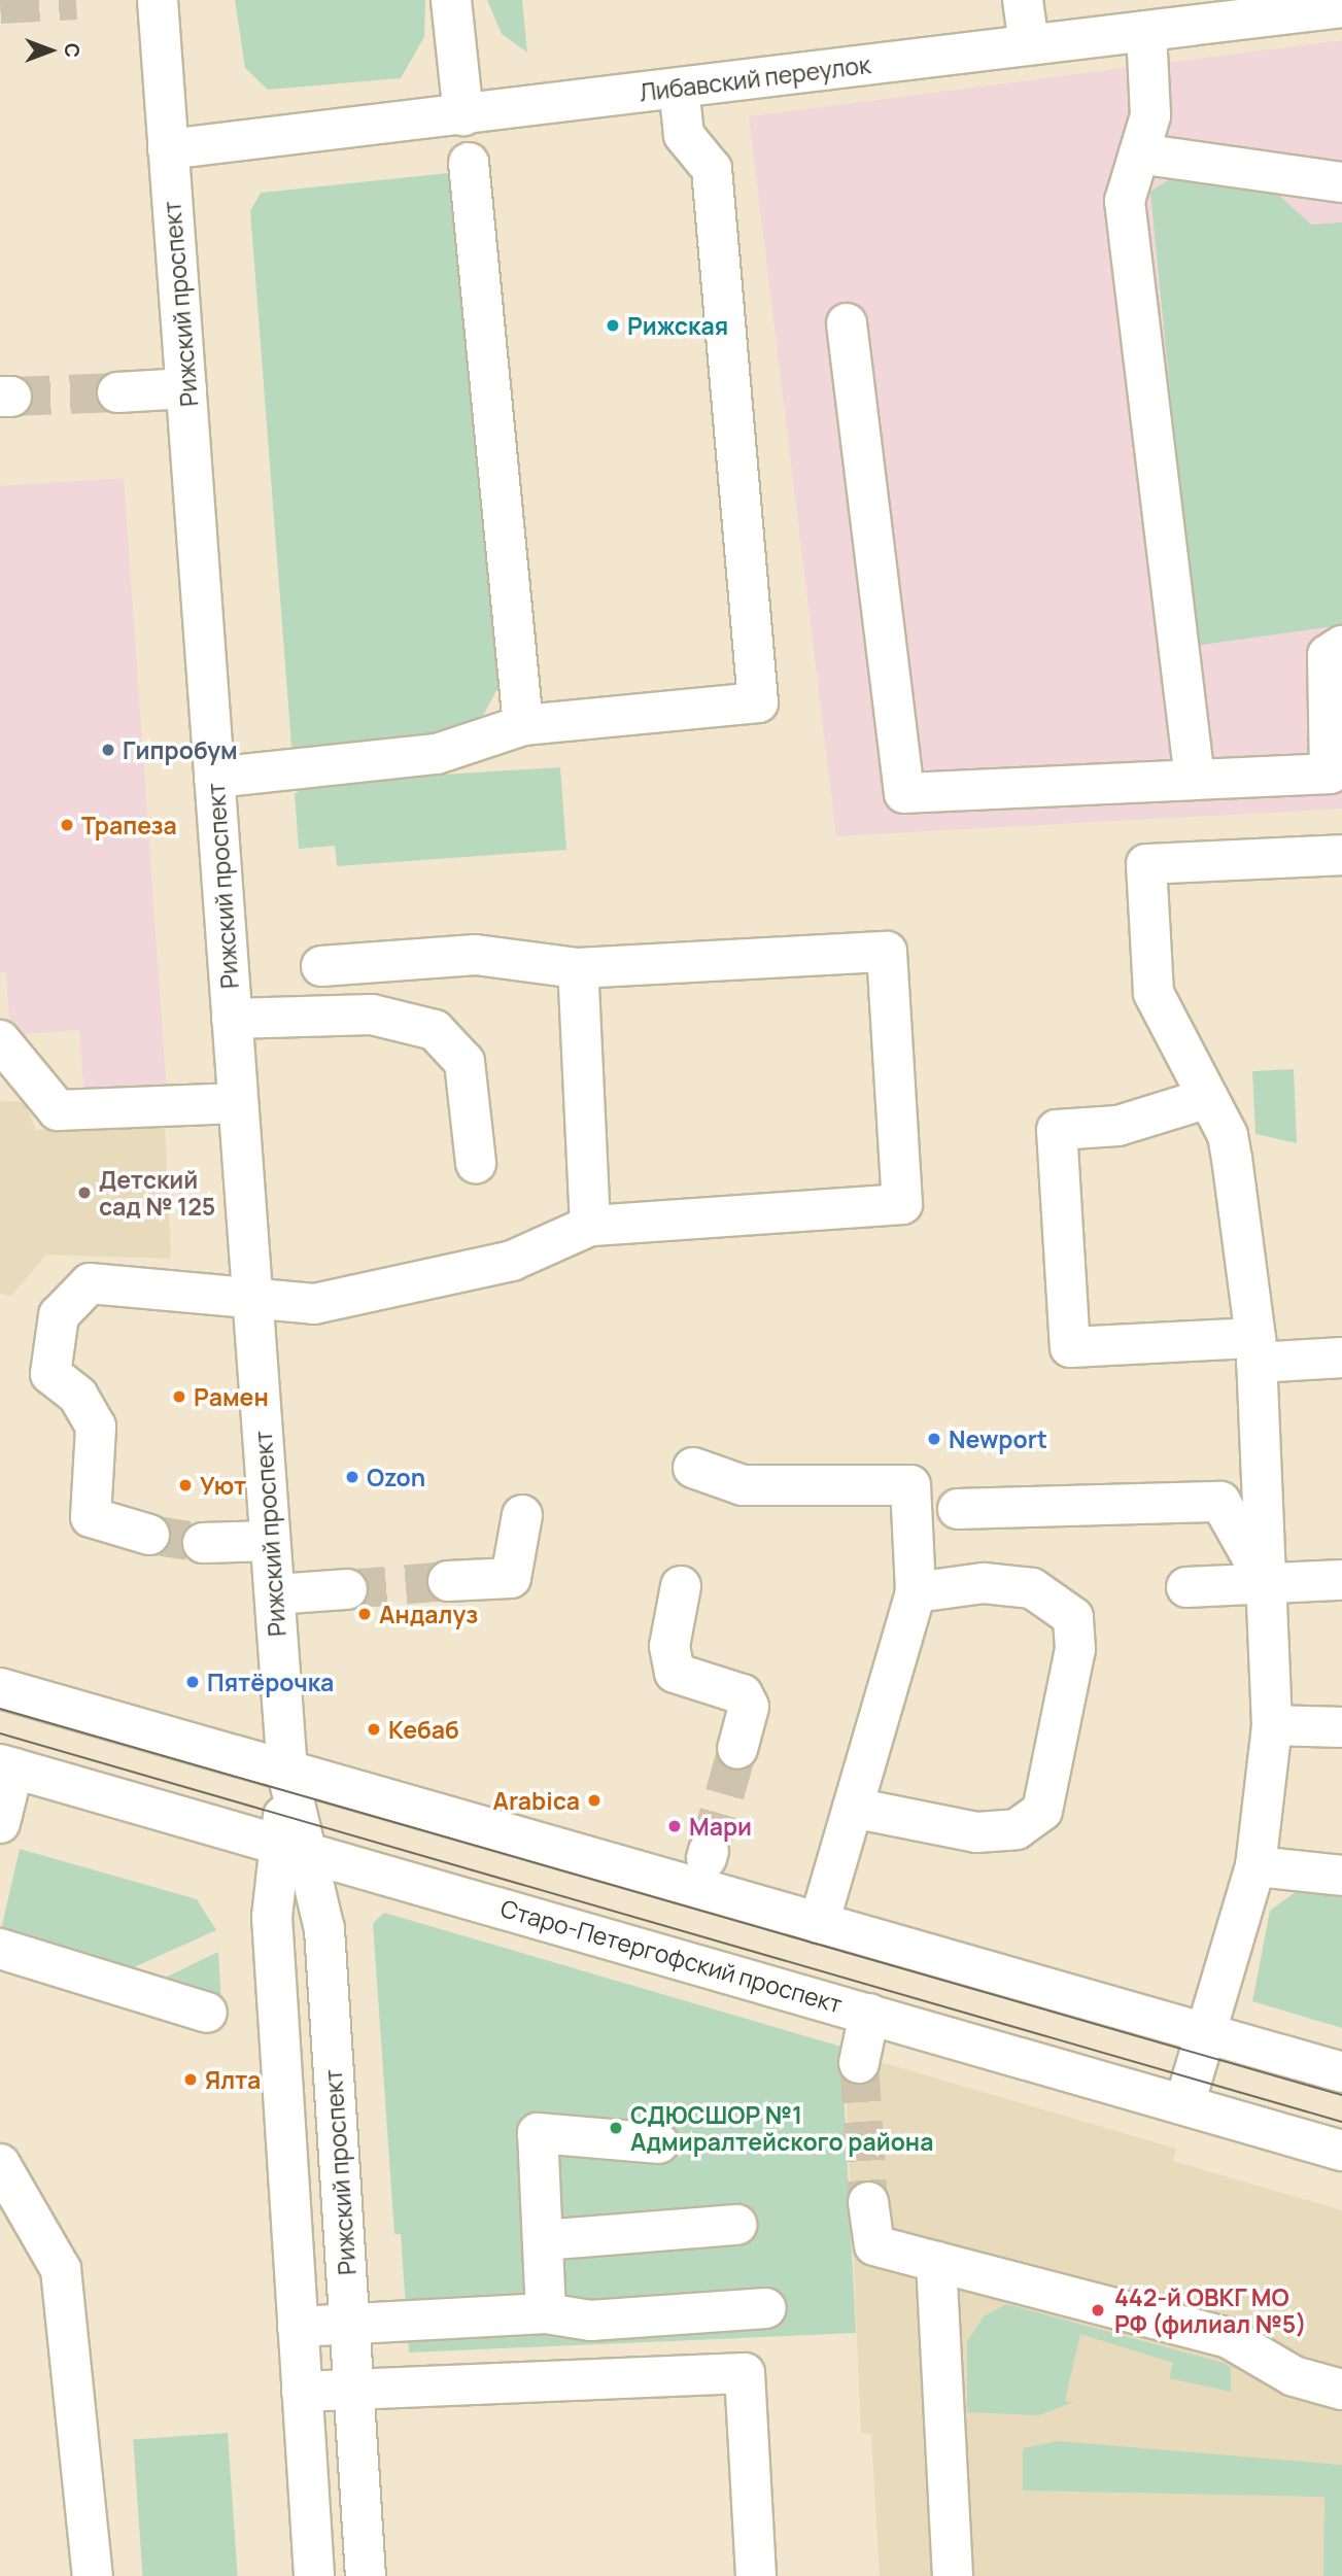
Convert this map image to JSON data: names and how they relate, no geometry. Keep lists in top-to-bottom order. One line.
{"streets":{"main road":["Либавский переулок","Рижский проспект","Старо-Петергофский проспект"]},"crossings":[["Либавский переулок","Рижский проспект"],["Рижский проспект","Старо-Петергофский проспект"]],"places":["Рижская","Гипробум","Трапеза","Детский сад № 125","Рамен","Newport","Ozon","Уют","Андалуз","Пятёрочка","Кебаб","Arabica","Мари","Ялта","СДЮСШОР №1 Адмиралтейского района","442-й ОВКГ МО РФ (филиал №5)"],"north":"right"}
